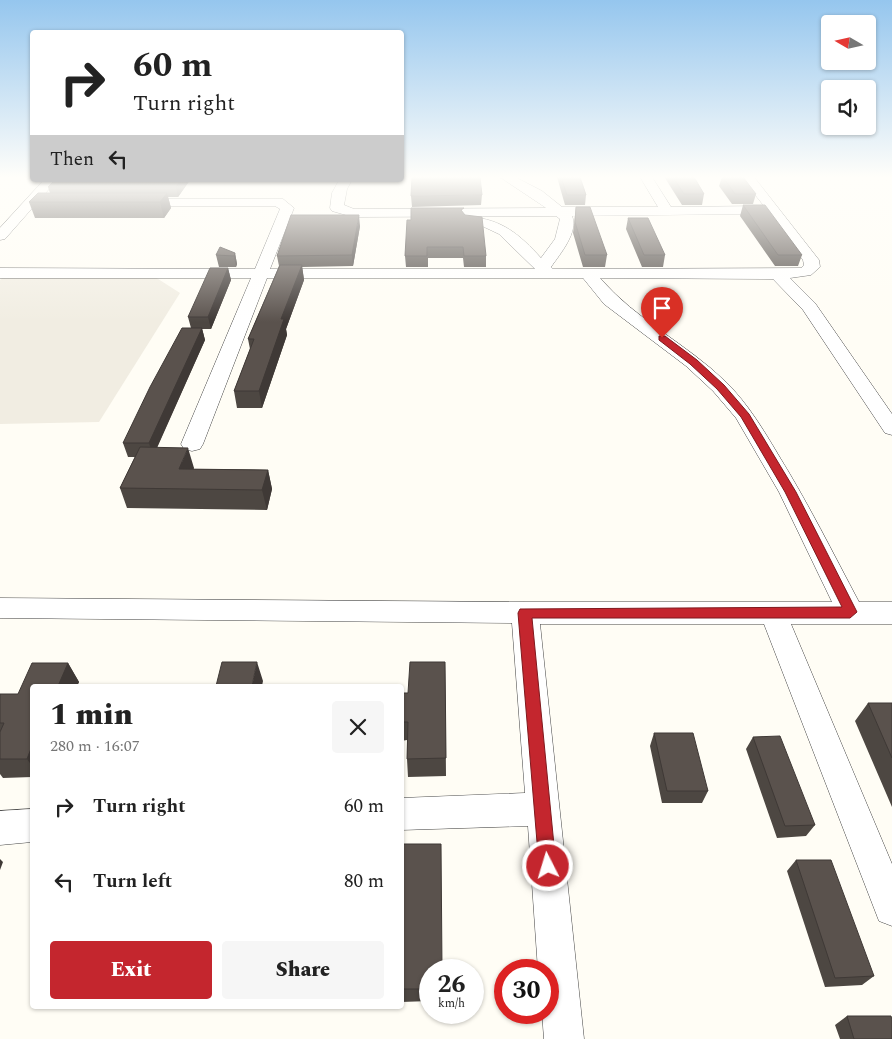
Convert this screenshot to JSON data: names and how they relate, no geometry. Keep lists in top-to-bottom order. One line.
{"north":"left","page":{"turn":["60 m","Turn right"],"then":"Then","heading":["1 min","280 m · 16:07"],"list":[{"name":"Turn right","value":"60 m"},{"name":"Turn left","value":"80 m"}],"buttons":["Exit","Share"],"speed":"26 km/h","limit":"30"}}
